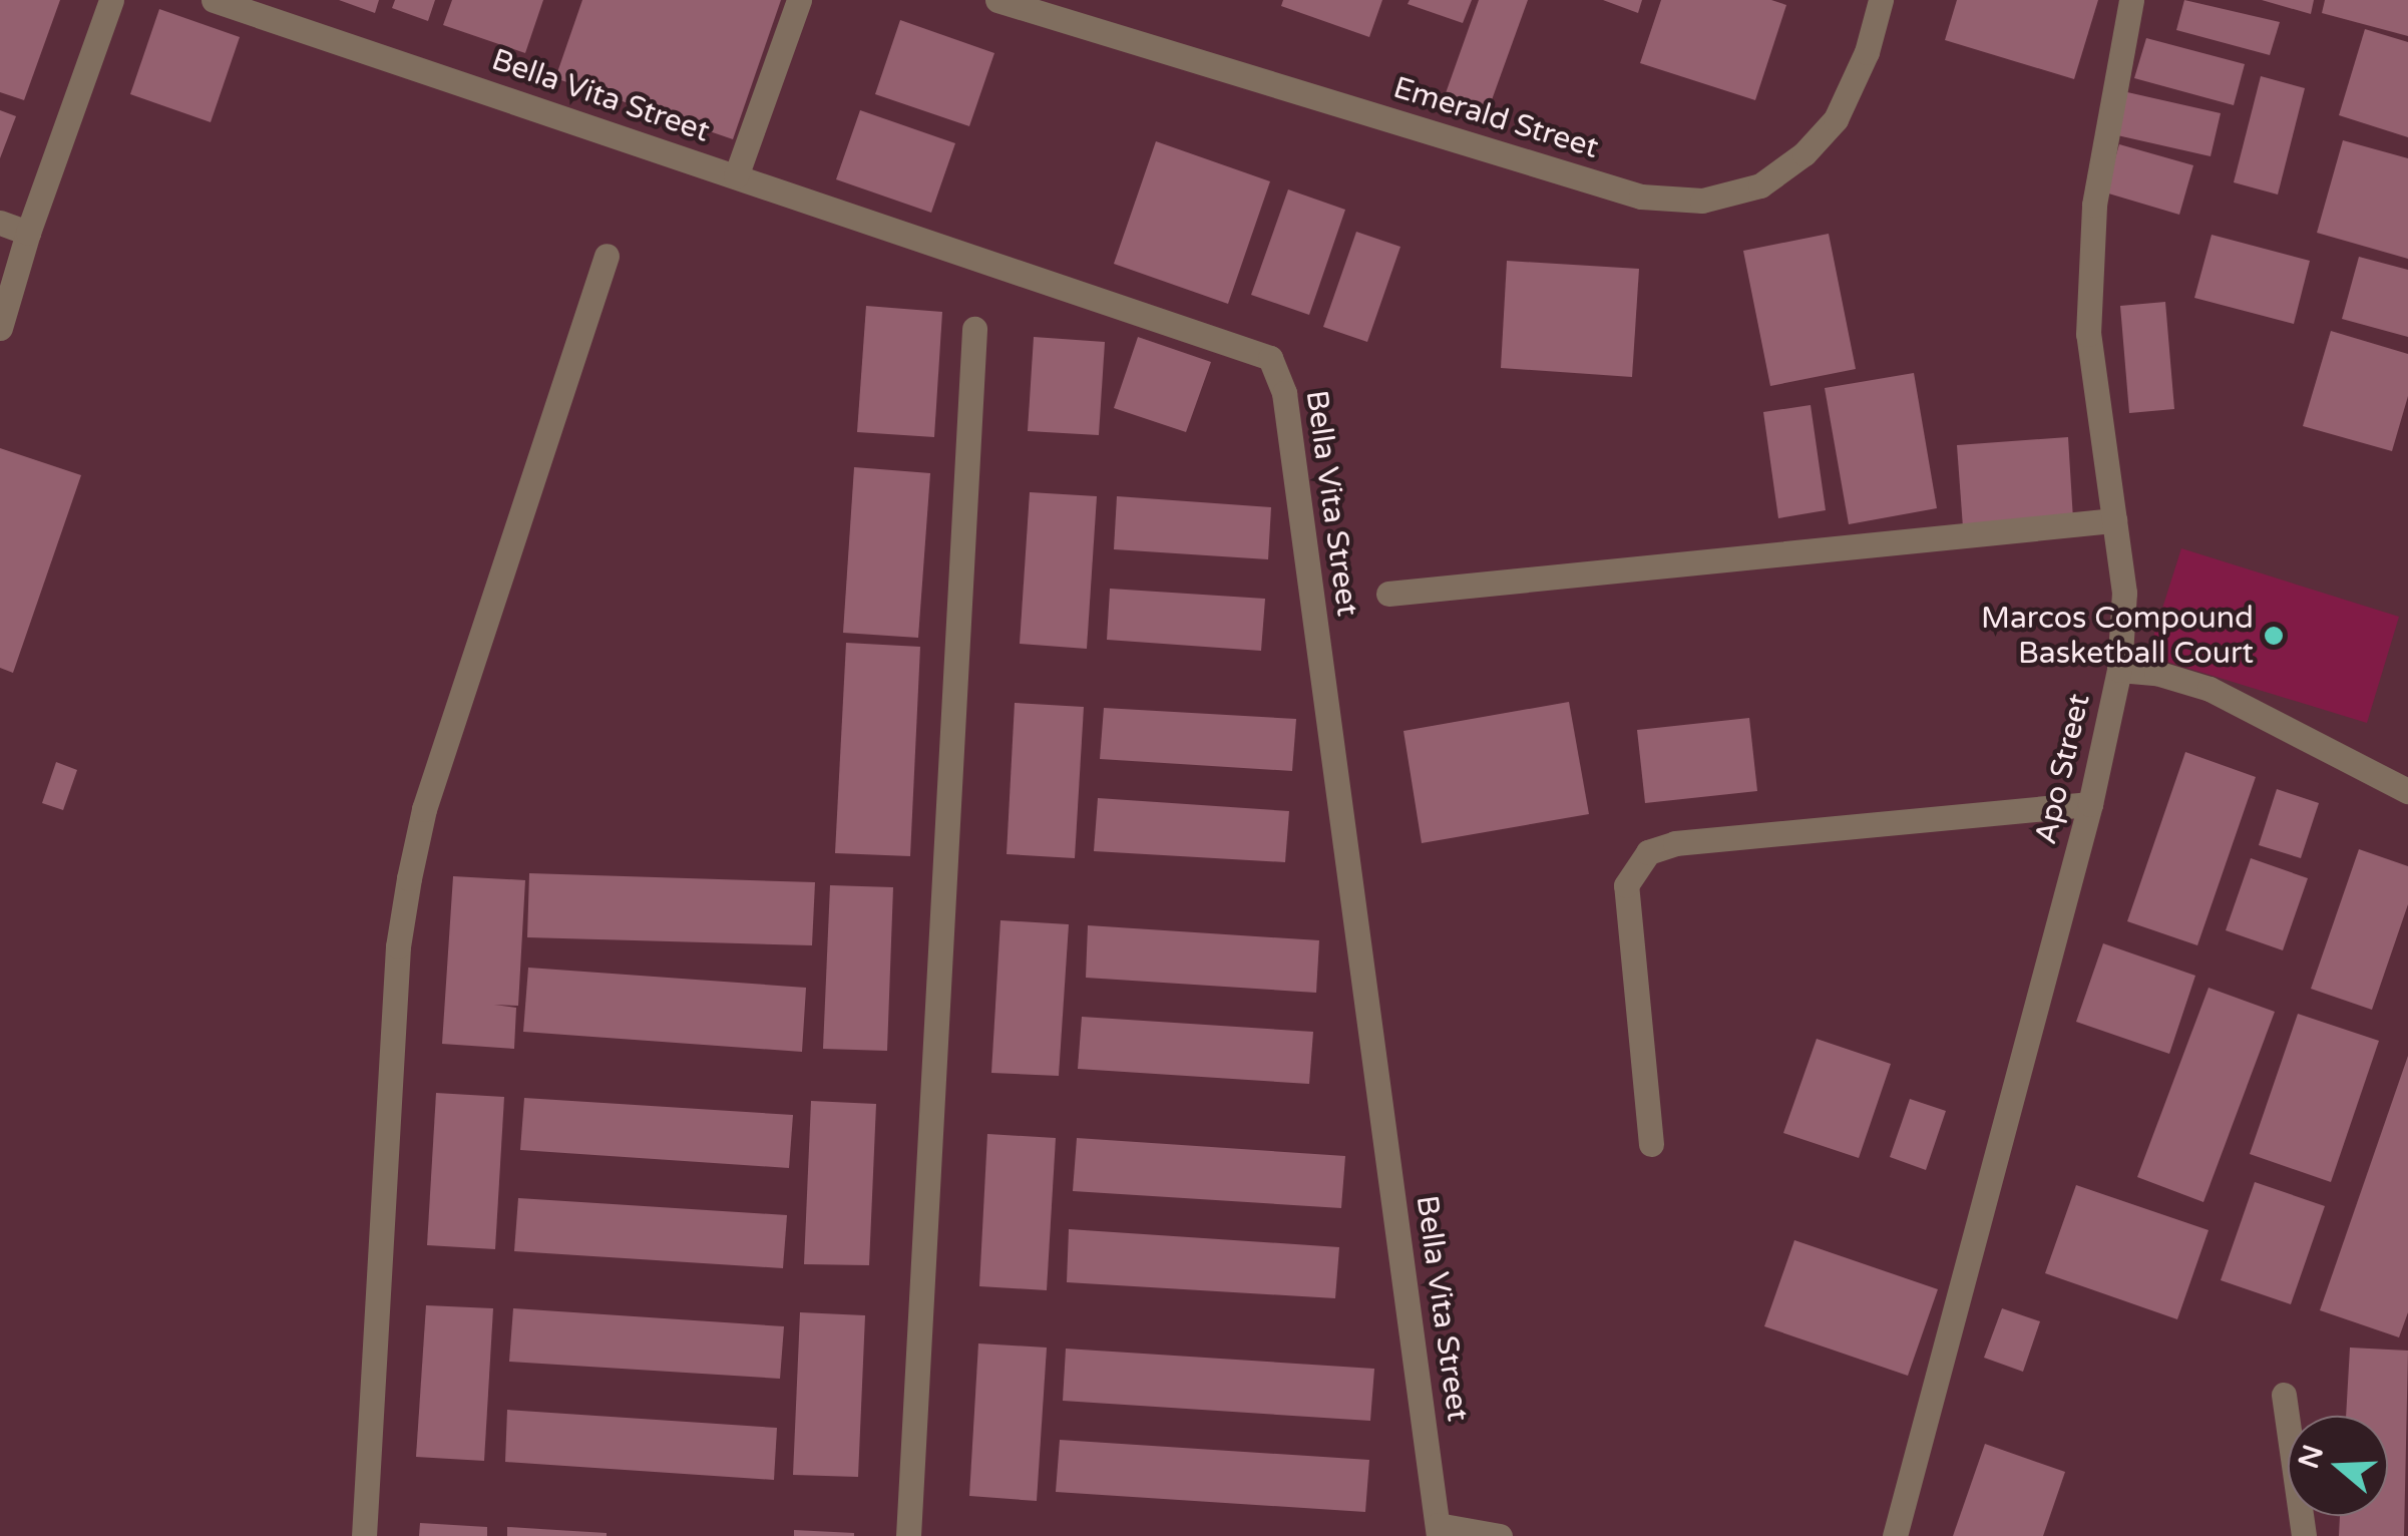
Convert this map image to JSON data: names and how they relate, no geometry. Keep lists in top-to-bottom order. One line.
{"streets":{"street":["Bella Vita Street","Emerald Street","Apo Street"]},"places":["Marcos Compound Basketball Court"],"north":"left"}
